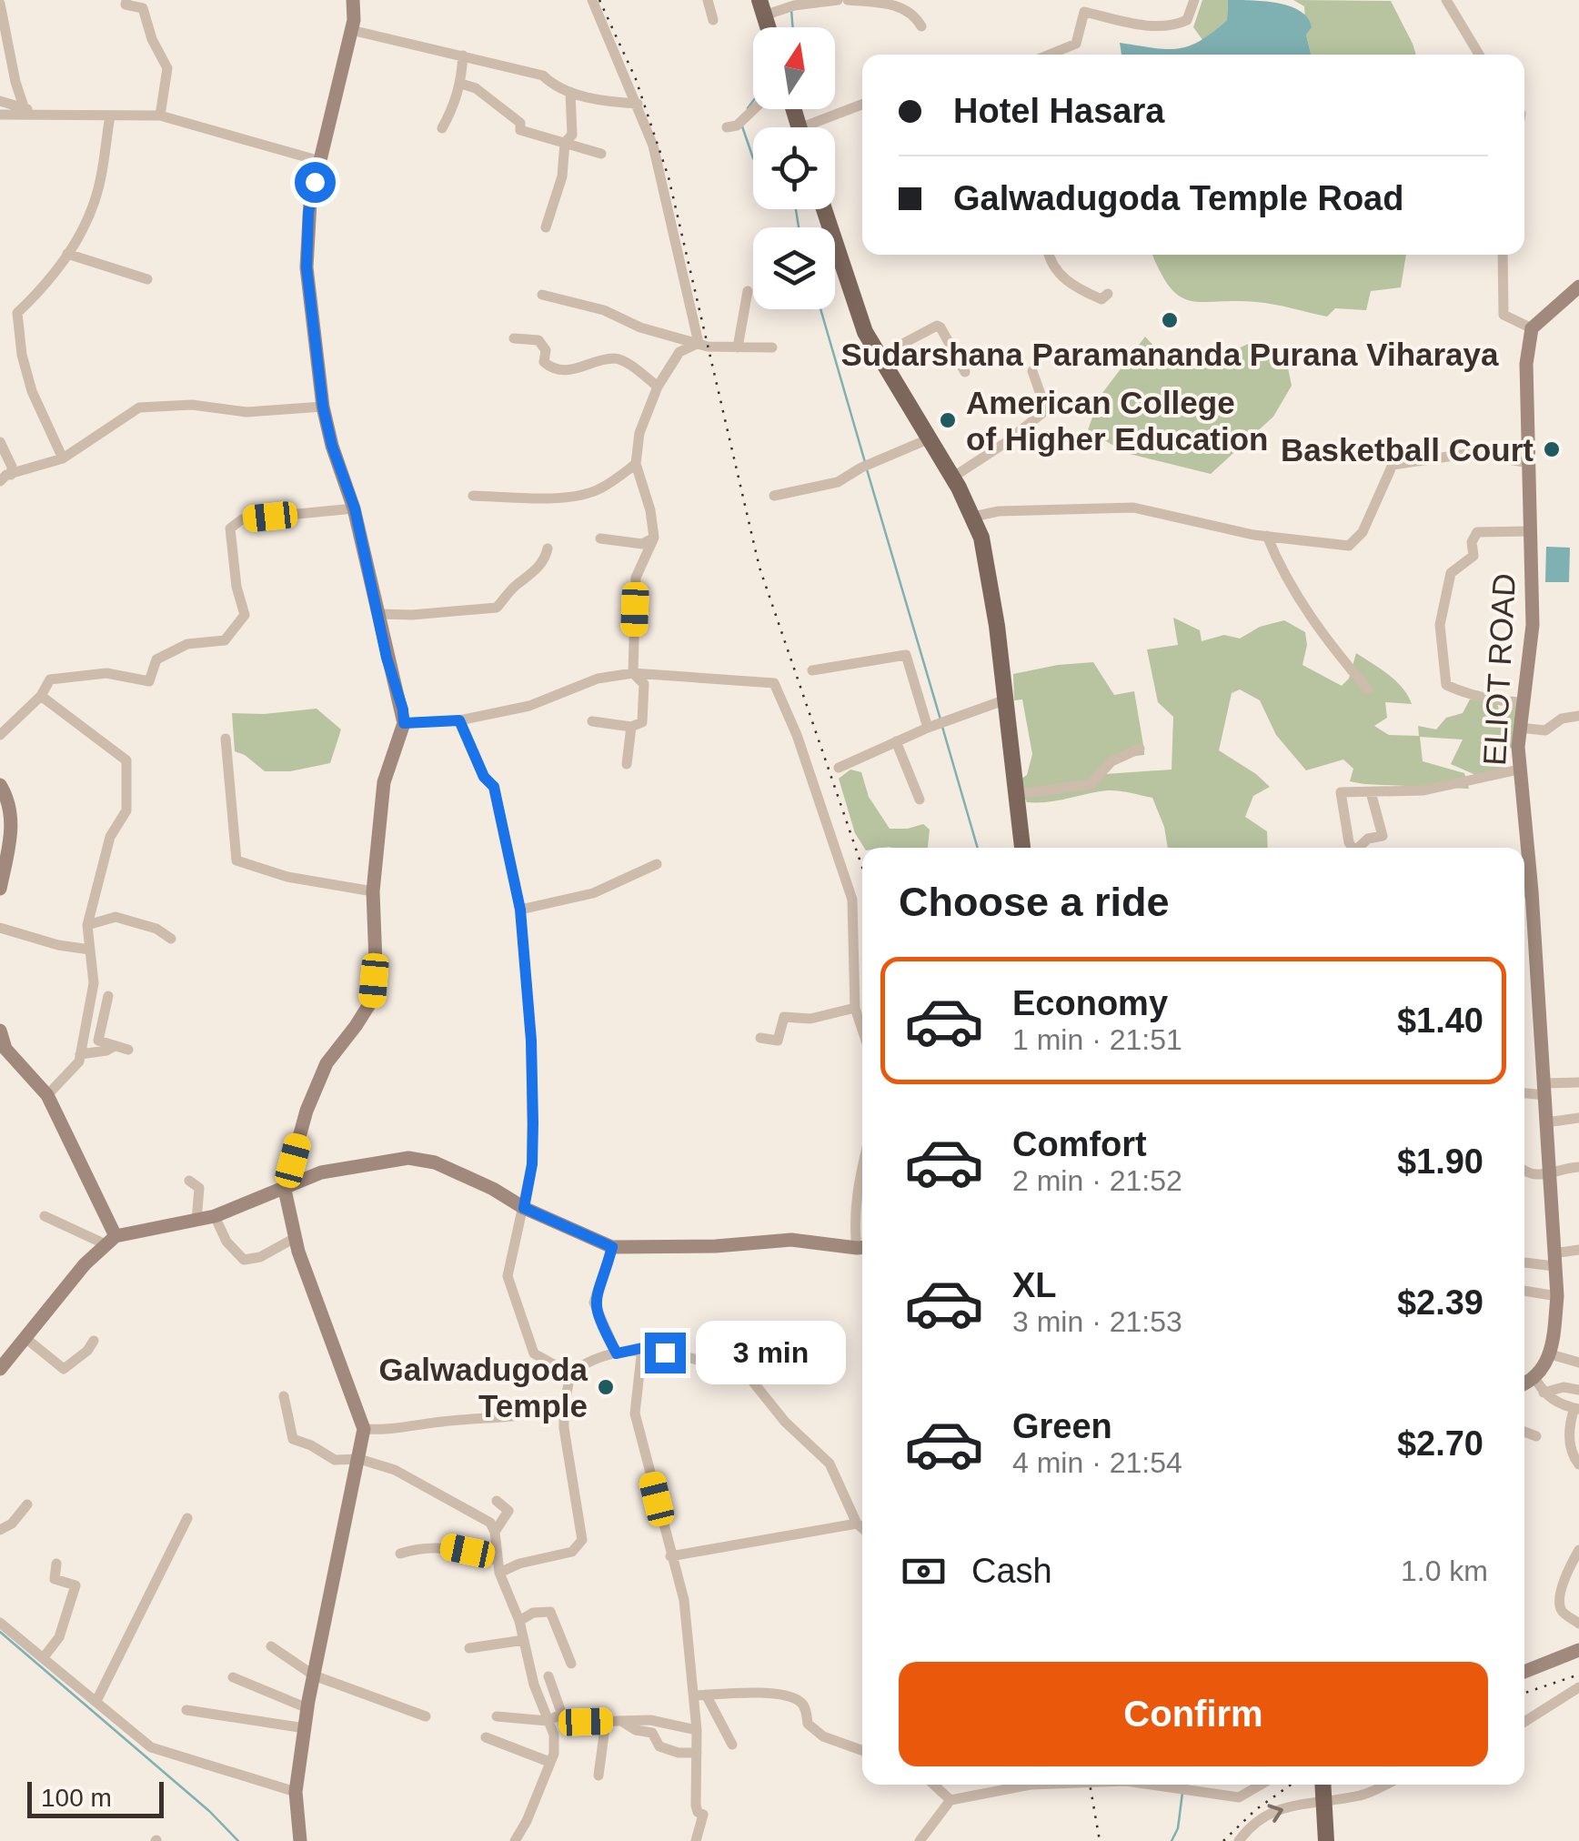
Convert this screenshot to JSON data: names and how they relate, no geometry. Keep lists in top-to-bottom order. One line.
{"streets":{"street":["ELIOT ROAD"]},"places":["Sudarshana Paramananda Purana Viharaya","American College of Higher Education","Basketball Court","Galwadugoda Temple"],"scale_bar":"100 m","north":"top","page":{"banner":["Hotel Hasara","Galwadugoda Temple Road"],"heading":"Choose a ride","list":[{"name":"Economy","note":"1 min · 21:51","value":"$1.40"},{"name":"Comfort","note":"2 min · 21:52","value":"$1.90"},{"name":"XL","note":"3 min · 21:53","value":"$2.39"},{"name":"Green","note":"4 min · 21:54","value":"$2.70"}],"bubble":"3 min","pay":["Cash","1.0 km"],"buttons":"Confirm","scale":"100 m"}}
